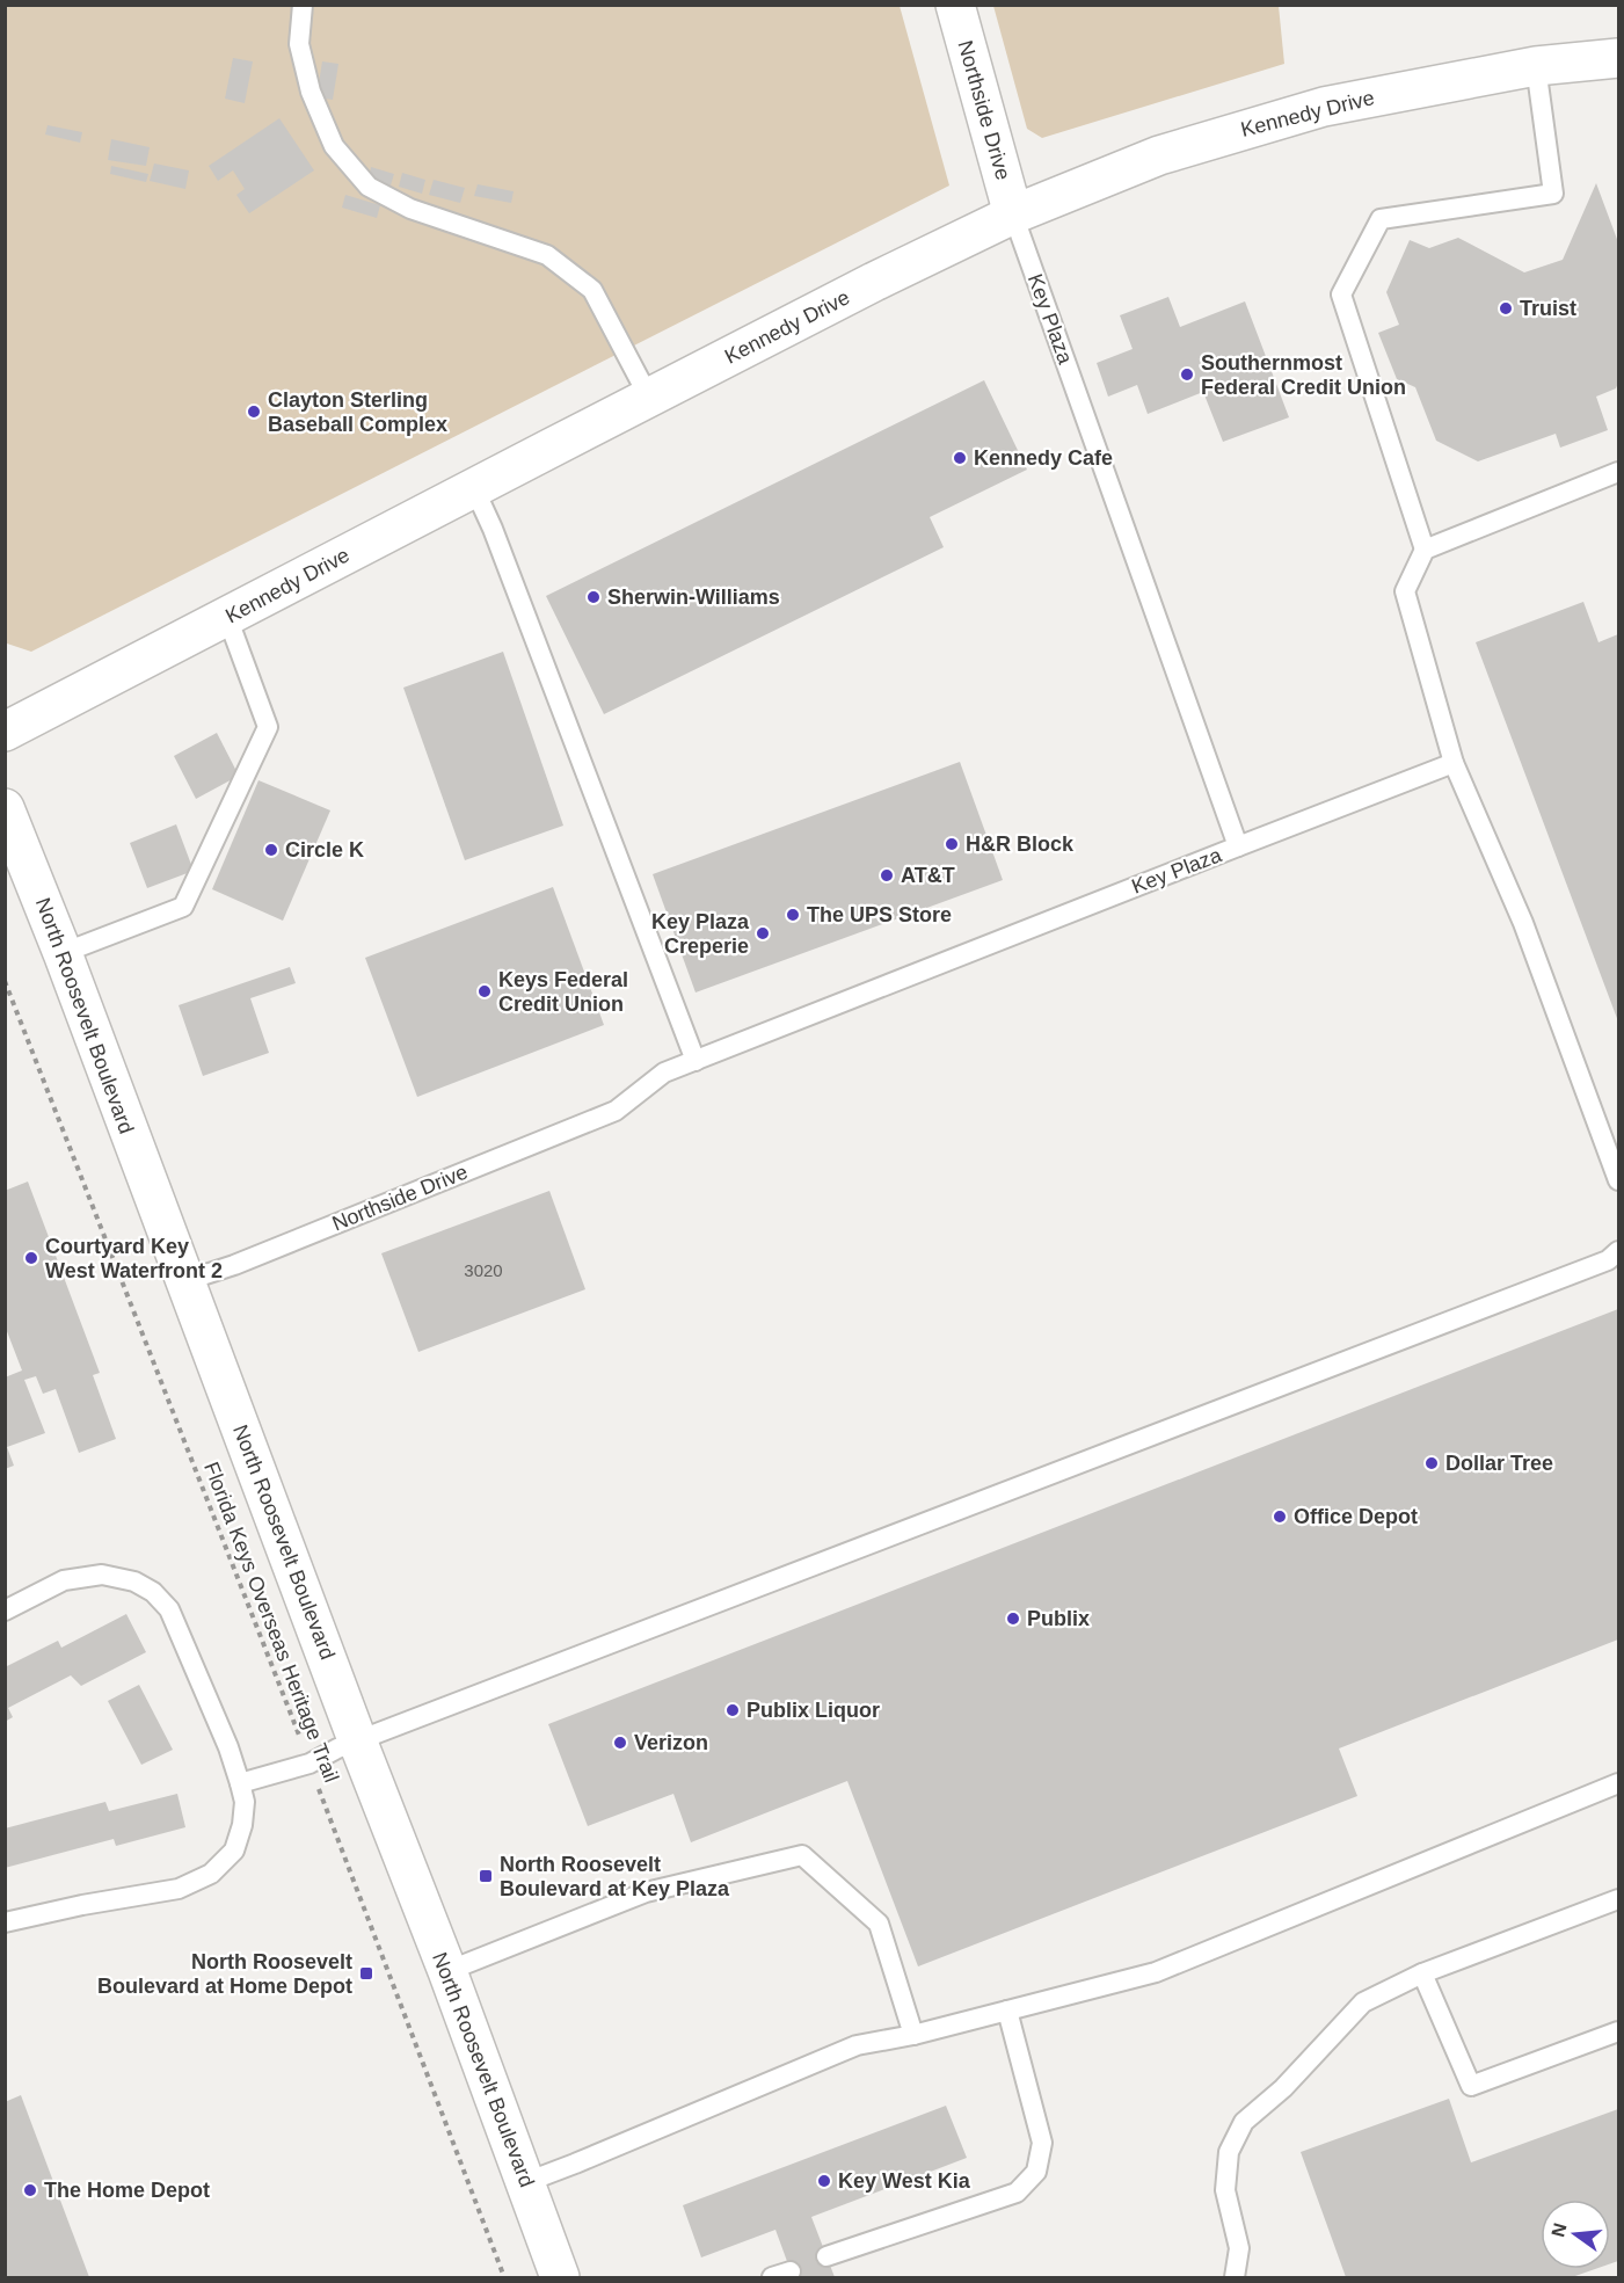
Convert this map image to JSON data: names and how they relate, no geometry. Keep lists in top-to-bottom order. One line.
{"streets":{"main road":["Northside Drive","Kennedy Drive","North Roosevelt Boulevard"],"lane":["Key Plaza"],"path":["Florida Keys Overseas Heritage Trail"]},"crossings":[["Northside Drive","Kennedy Drive"],["Northside Drive","Key Plaza"],["Northside Drive","North Roosevelt Boulevard"],["Kennedy Drive","Key Plaza"]],"places":{"other":["Truist","Southernmost Federal Credit Union","Clayton Sterling Baseball Complex","Kennedy Cafe","Sherwin-Williams","H&R Block","Circle K","AT&T","The UPS Store","Key Plaza Creperie","Keys Federal Credit Union","Courtyard Key West Waterfront 2","Dollar Tree","Office Depot","Publix","Publix Liquor","Verizon","Key West Kia","The Home Depot"],"transit":["North Roosevelt Boulevard at Key Plaza","North Roosevelt Boulevard at Home Depot"]},"house_numbers":["3020"],"north":"left"}
